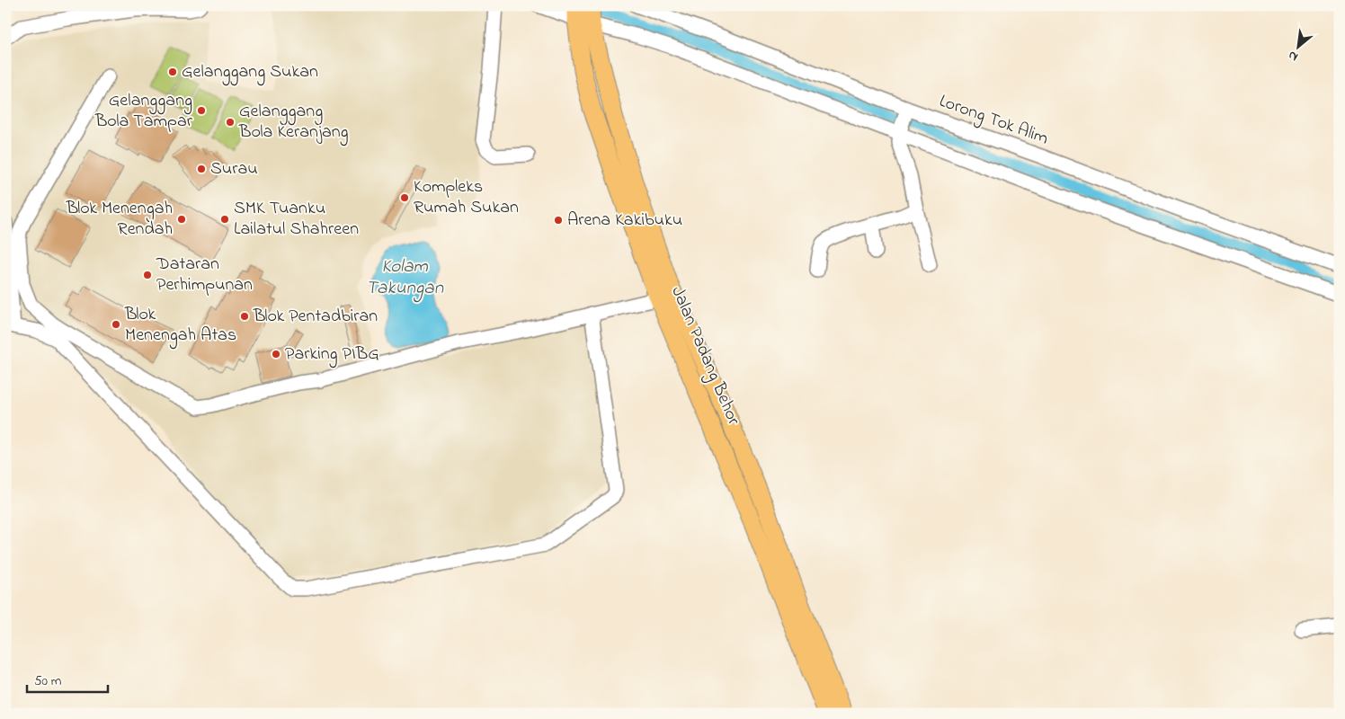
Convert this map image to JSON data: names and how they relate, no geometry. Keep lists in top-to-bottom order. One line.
{"streets":{"main road":["Jalan Padang Behor"],"street":["Lorong Tok Alim"]},"water":["Kolam Takungan"],"places":["Gelanggang Sukan","Gelanggang Bola Tampar","Gelanggang Bola Keranjang","Surau","Kompleks Rumah Sukan","Blok Menengah Rendah","SMK Tuanku Lailatul Shahreen","Arena Kakibuku","Dataran Perhimpunan","Blok Pentadbiran","Blok Menengah Atas","Parking PIBG"],"scale_bar":"50 m","north":"bottom left"}
